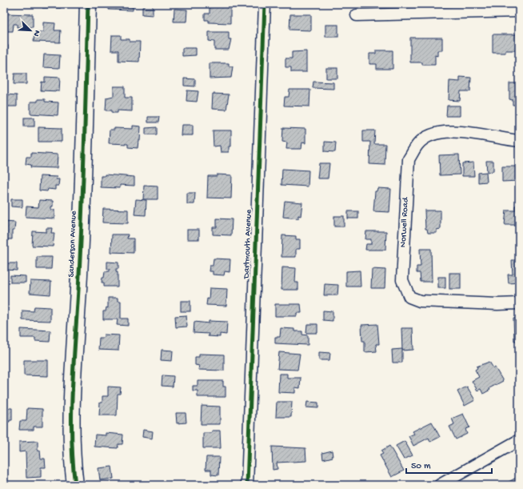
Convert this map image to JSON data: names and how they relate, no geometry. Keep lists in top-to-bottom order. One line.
{"streets":{"street":["Norwell Road","Sanderson Avenue","Dartmouth Avenue"]},"scale_bar":"50 m","north":"bottom right"}
